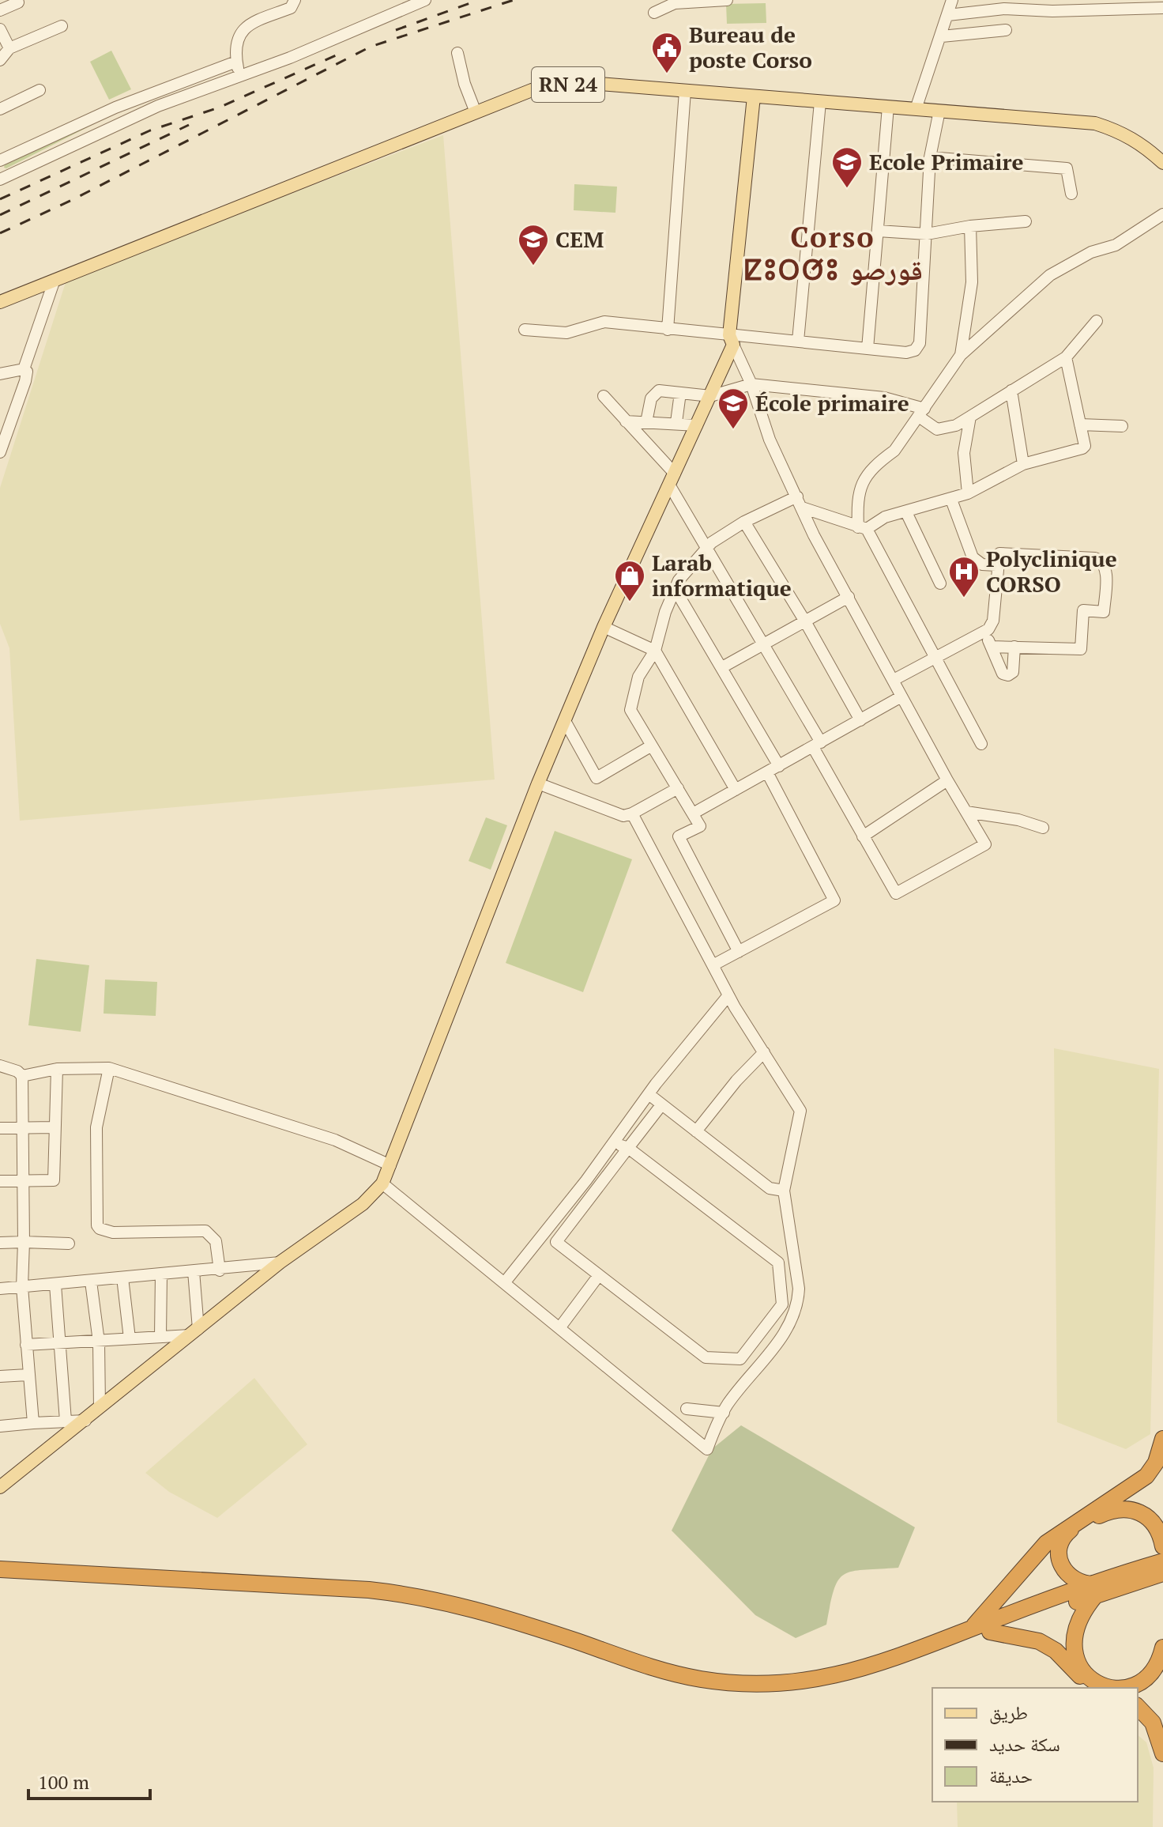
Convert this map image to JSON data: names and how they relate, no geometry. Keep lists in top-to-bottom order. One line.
{"streets":{"main road":["RN 24"]},"districts":["Corso ⵇⵓⵔⵚⵓ قورصو"],"places":{"public building":["Bureau de poste Corso"],"school or university":["Ecole Primaire","CEM","École primaire"],"hospital":["Polyclinique CORSO"],"shop":["Larab informatique"]},"legend":["طريق","سكة حديد","حديقة"],"scale_bar":"100 m"}
